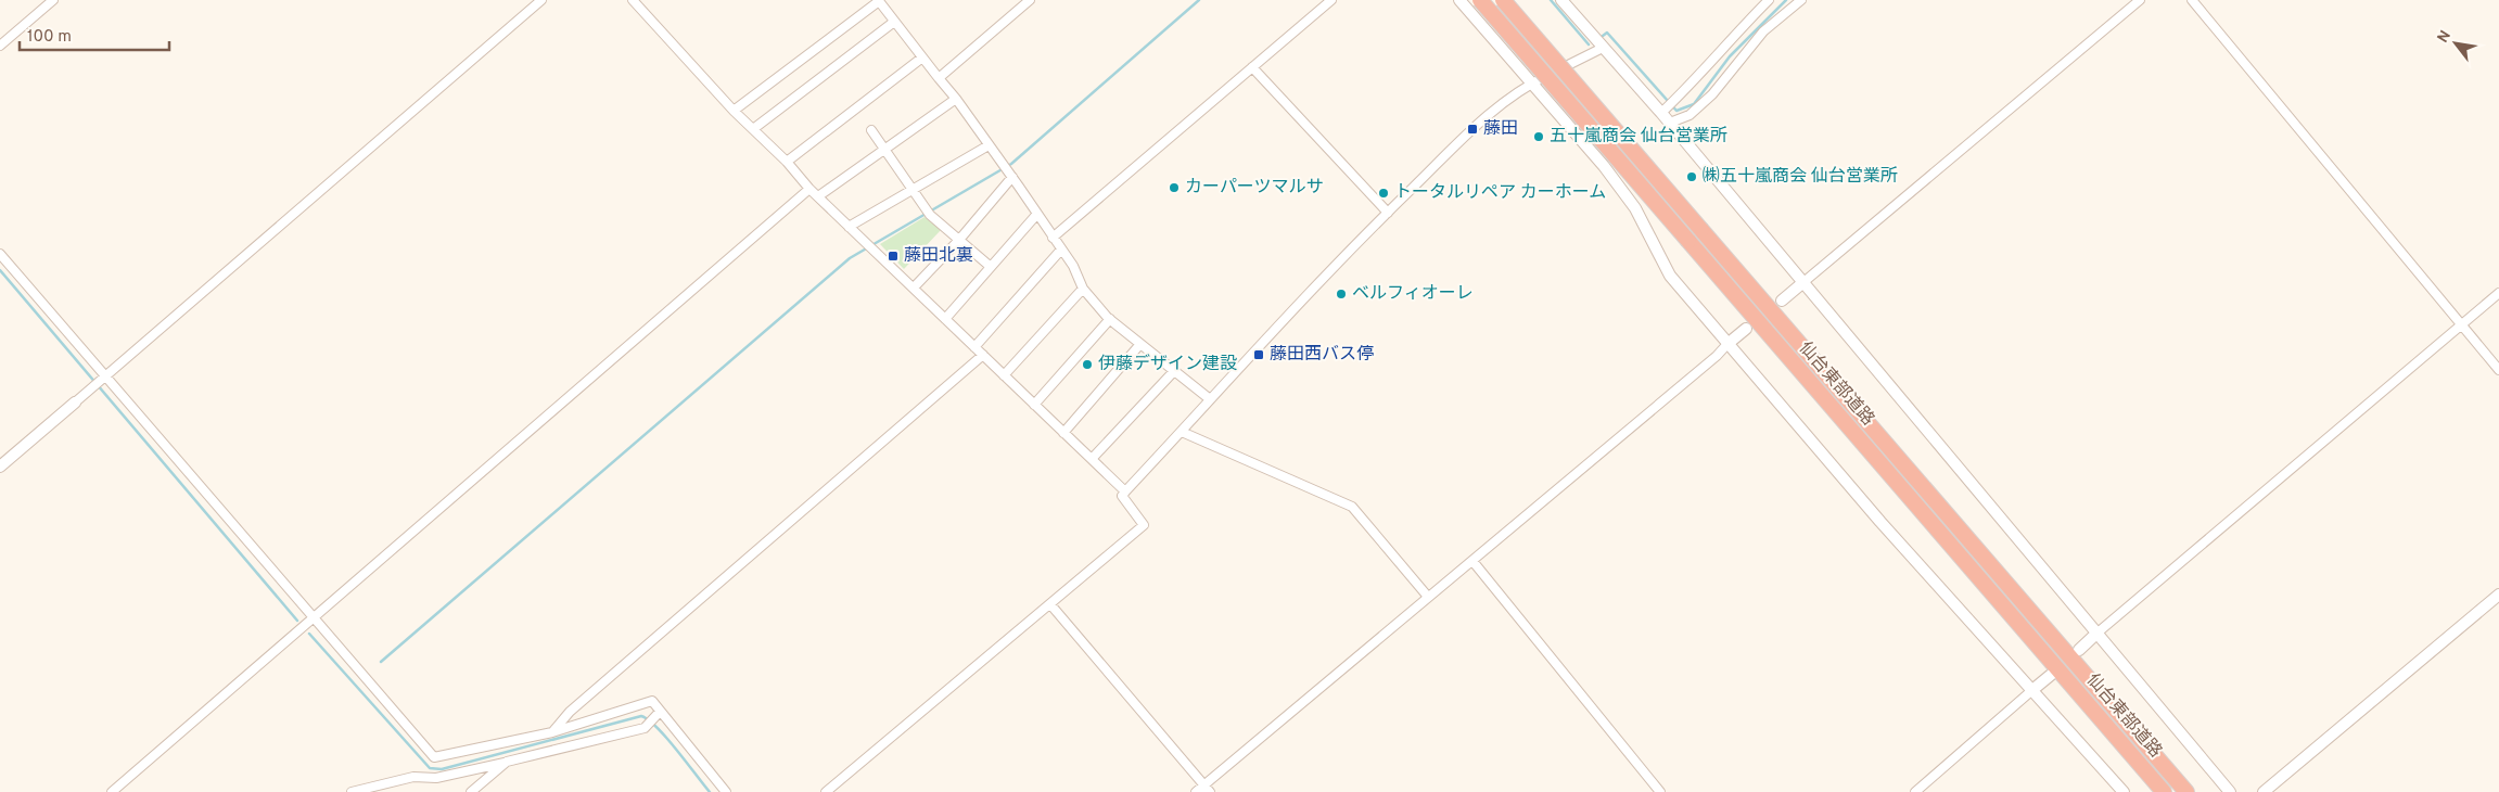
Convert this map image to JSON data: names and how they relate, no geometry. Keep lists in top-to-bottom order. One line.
{"streets":{"highway":["仙台東部道路"]},"places":{"transit":["藤田","藤田北裏","藤田西バス停"],"other":["五十嵐商会 仙台営業所","㈱五十嵐商会 仙台営業所","カーパーツマルサ","トータルリペア カーホーム","ベルフィオーレ","伊藤デザイン建設"]},"scale_bar":"100 m","north":"top left"}
